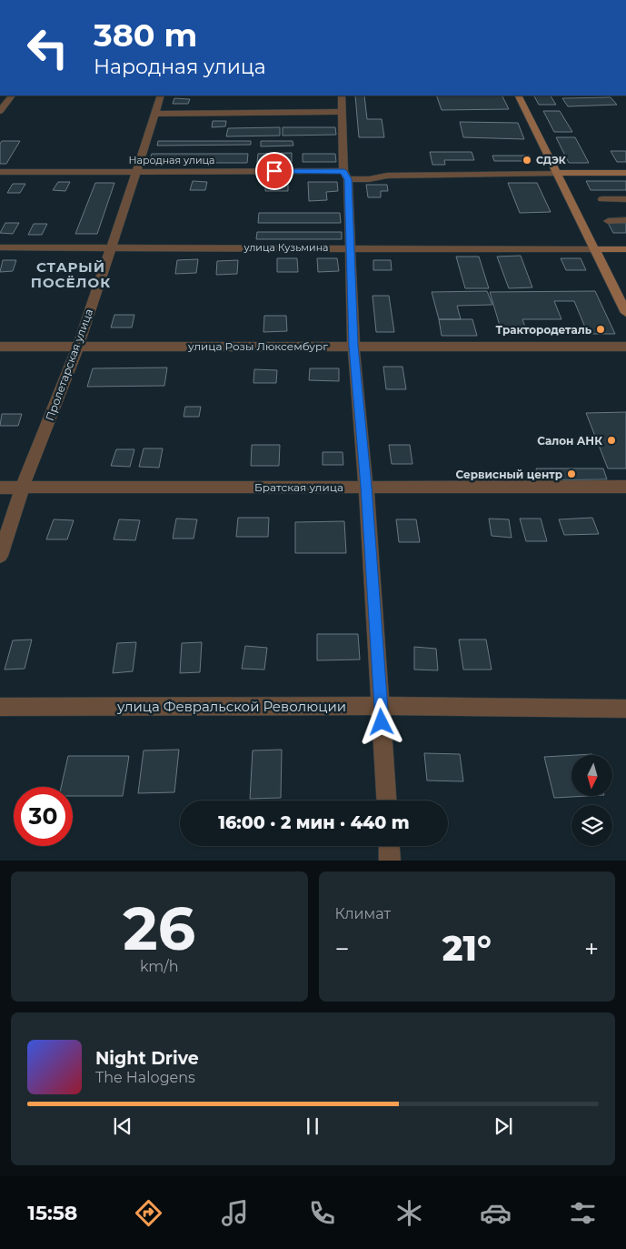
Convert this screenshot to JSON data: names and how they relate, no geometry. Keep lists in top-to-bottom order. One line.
{"streets":{"street":["Народная улица","улица Кузьмина","улица Розы Люксембург","Пролетарская улица","Братская улица","улица Февральской Революции"]},"crossings":[["Народная улица","Пролетарская улица"],["улица Кузьмина","Пролетарская улица"],["улица Розы Люксембург","Пролетарская улица"],["Пролетарская улица","Братская улица"]],"districts":["СТАРЫЙ ПОСЁЛОК"],"places":["СДЭК","Трактородеталь","Салон АНК","Сервисный центр"],"north":"bottom","page":{"turn":["380 m","Народная улица"],"limit":"30","trip":"16:00 · 2 мин · 440 m","tile":[["26","km/h"],"Климат"],"heat":["−","21°","+"],"song":["Night Drive","The Halogens"],"tabs":"15:58"}}
